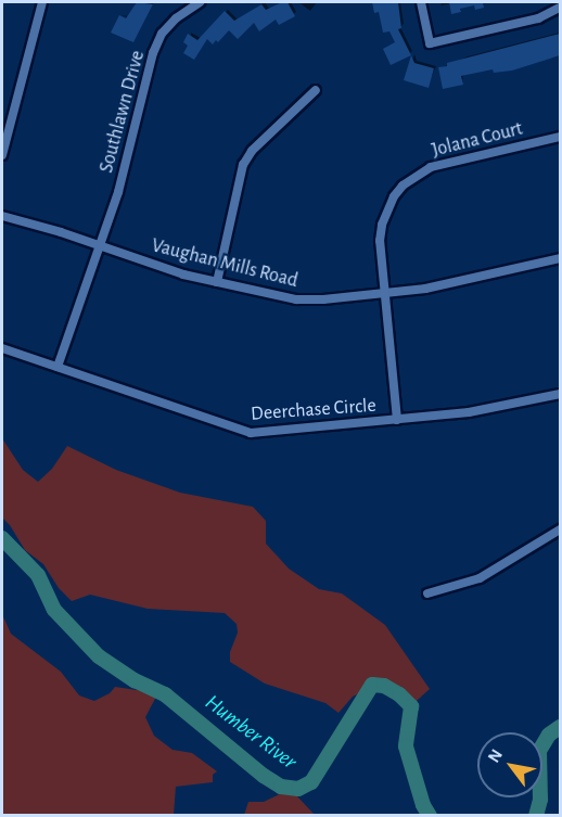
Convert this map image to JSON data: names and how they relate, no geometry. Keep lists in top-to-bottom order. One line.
{"streets":{"street":["Southlawn Drive","Jolana Court","Vaughan Mills Road","Deerchase Circle"]},"crossings":[["Southlawn Drive","Vaughan Mills Road"],["Southlawn Drive","Deerchase Circle"],["Jolana Court","Vaughan Mills Road"],["Jolana Court","Deerchase Circle"]],"water":["Humber River"],"north":"top left"}
